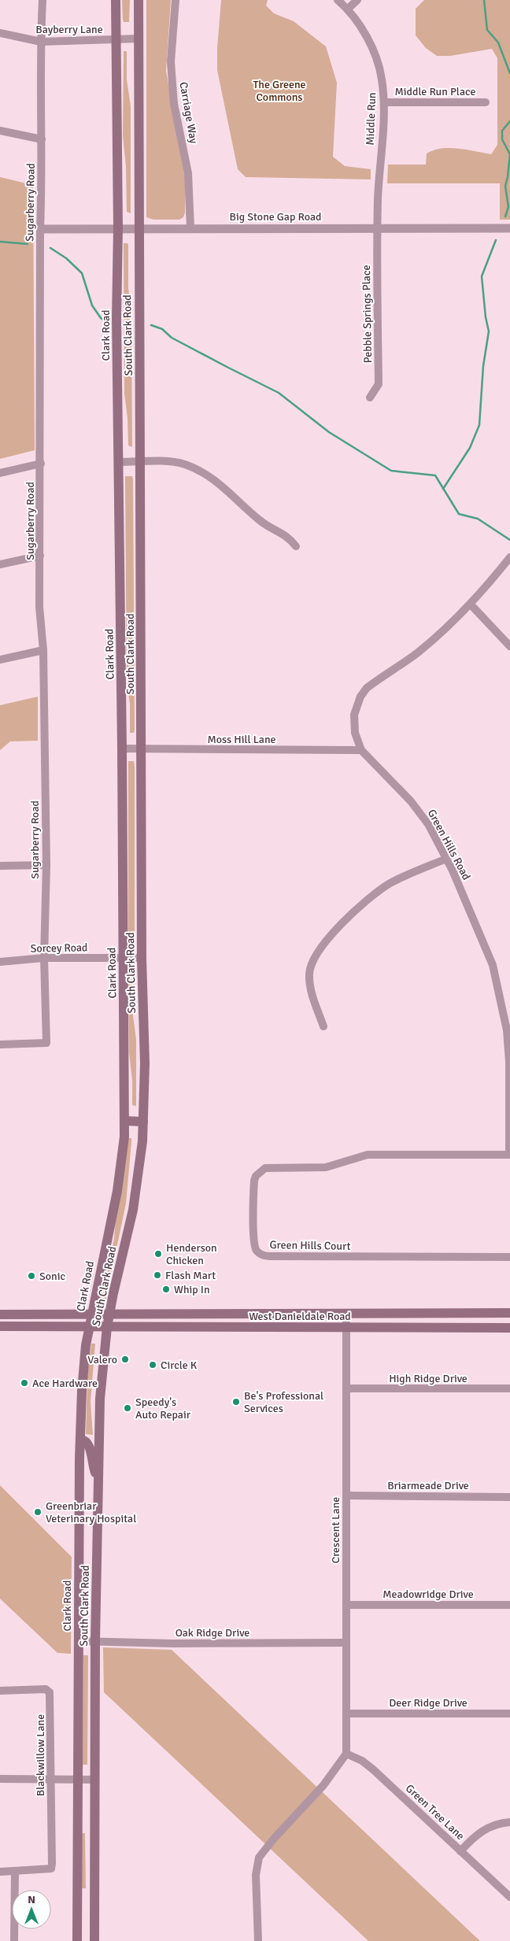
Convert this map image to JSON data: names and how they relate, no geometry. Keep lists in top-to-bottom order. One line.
{"streets":{"main road":["Clark Road","South Clark Road","West Danieldale Road"],"street":["Bayberry Lane","Middle Run Place","Carriage Way","Middle Run","Sugarberry Road","Big Stone Gap Road","Pebble Springs Place","Moss Hill Lane","Green Hills Road","Sorcey Road","Green Hills Court","High Ridge Drive","Briarmeade Drive","Crescent Lane","Meadowridge Drive","Oak Ridge Drive","Deer Ridge Drive","Blackwillow Lane","Green Tree Lane"]},"crossings":[["Bayberry Lane","Sugarberry Road"],["Bayberry Lane","Clark Road"],["Bayberry Lane","South Clark Road"],["Middle Run Place","Middle Run"],["Carriage Way","Big Stone Gap Road"],["Middle Run","Big Stone Gap Road"],["Middle Run","Pebble Springs Place"],["Sugarberry Road","Big Stone Gap Road"],["Sugarberry Road","Sorcey Road"],["Big Stone Gap Road","Pebble Springs Place"],["Big Stone Gap Road","Clark Road"],["Big Stone Gap Road","South Clark Road"],["Clark Road","Moss Hill Lane"],["Clark Road","Sorcey Road"],["Clark Road","West Danieldale Road"],["Clark Road","Oak Ridge Drive"],["South Clark Road","Moss Hill Lane"],["South Clark Road","Sorcey Road"],["South Clark Road","West Danieldale Road"],["South Clark Road","Oak Ridge Drive"],["Moss Hill Lane","Green Hills Road"],["Green Hills Road","Green Hills Court"],["West Danieldale Road","Crescent Lane"],["High Ridge Drive","Crescent Lane"],["Briarmeade Drive","Crescent Lane"],["Crescent Lane","Meadowridge Drive"],["Crescent Lane","Oak Ridge Drive"],["Crescent Lane","Deer Ridge Drive"],["Crescent Lane","Green Tree Lane"]],"parks":["The Greene Commons"],"places":["Henderson Chicken","Flash Mart","Sonic","Whip In","Valero","Circle K","Ace Hardware","Be's Professional Services","Speedy's Auto Repair","Greenbriar Veterinary Hospital"],"north":"top"}
